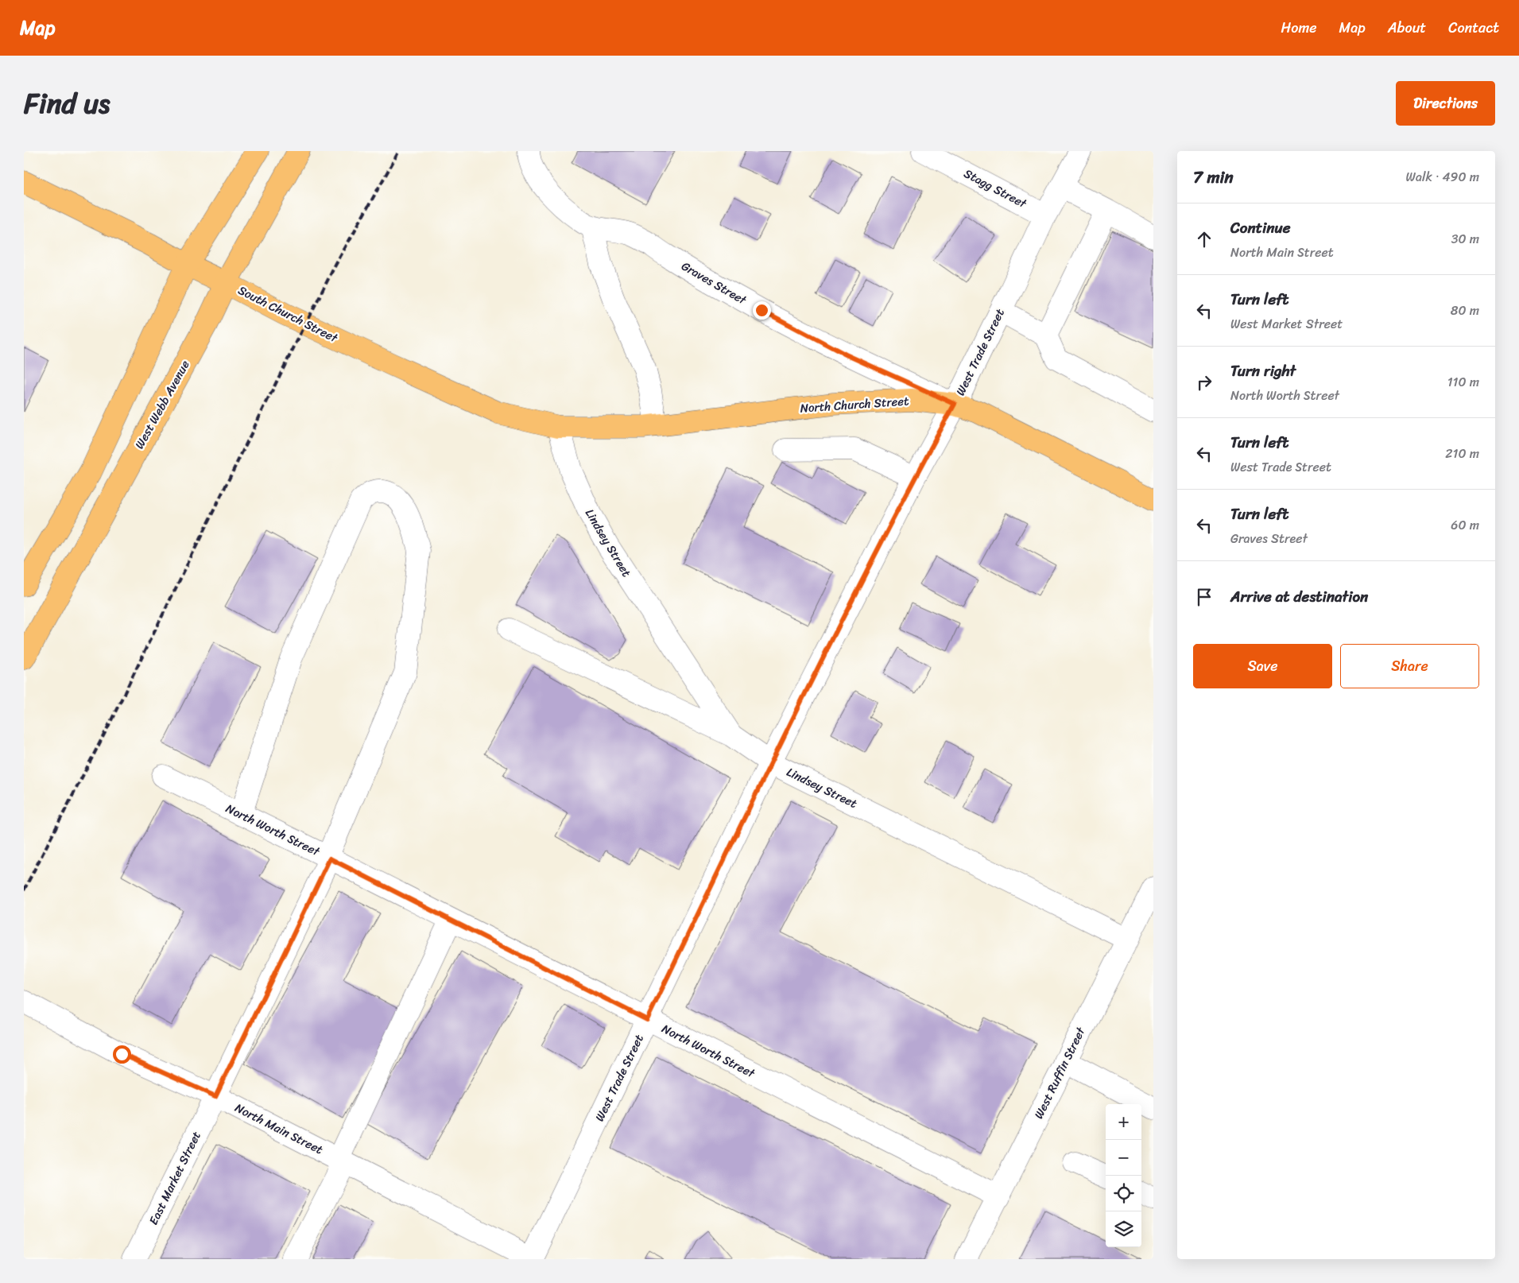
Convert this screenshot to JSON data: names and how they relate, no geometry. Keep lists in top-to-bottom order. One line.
{"streets":{"main road":["South Church Street","West Webb Avenue","North Church Street"],"street":["Stagg Street","Graves Street","West Trade Street","Lindsey Street","North Worth Street","West Ruffin Street","North Main Street","East Market Street"]},"crossings":[["Stagg Street","West Trade Street"],["Graves Street","West Trade Street"],["Graves Street","North Church Street"],["South Church Street","West Webb Avenue"],["South Church Street","North Church Street"],["South Church Street","Lindsey Street"],["West Trade Street","North Church Street"],["West Trade Street","Lindsey Street"],["West Trade Street","North Worth Street"],["West Trade Street","North Main Street"],["North Church Street","Lindsey Street"],["Lindsey Street","West Ruffin Street"],["North Worth Street","West Ruffin Street"],["North Worth Street","East Market Street"],["North Main Street","East Market Street"]],"page":{"header":"Map","nav":["Home","Map","About","Contact"],"title":"Find us","buttons":["Directions",["Save","Share"]],"heading":["7 min","Walk · 490 m"],"list":[["Continue","North Main Street","30 m"],["Turn left","West Market Street","80 m"],["Turn right","North Worth Street","110 m"],["Turn left","West Trade Street","210 m"],["Turn left","Graves Street","60 m"],"Arrive at destination"],"map_buttons":["+","−"]}}
